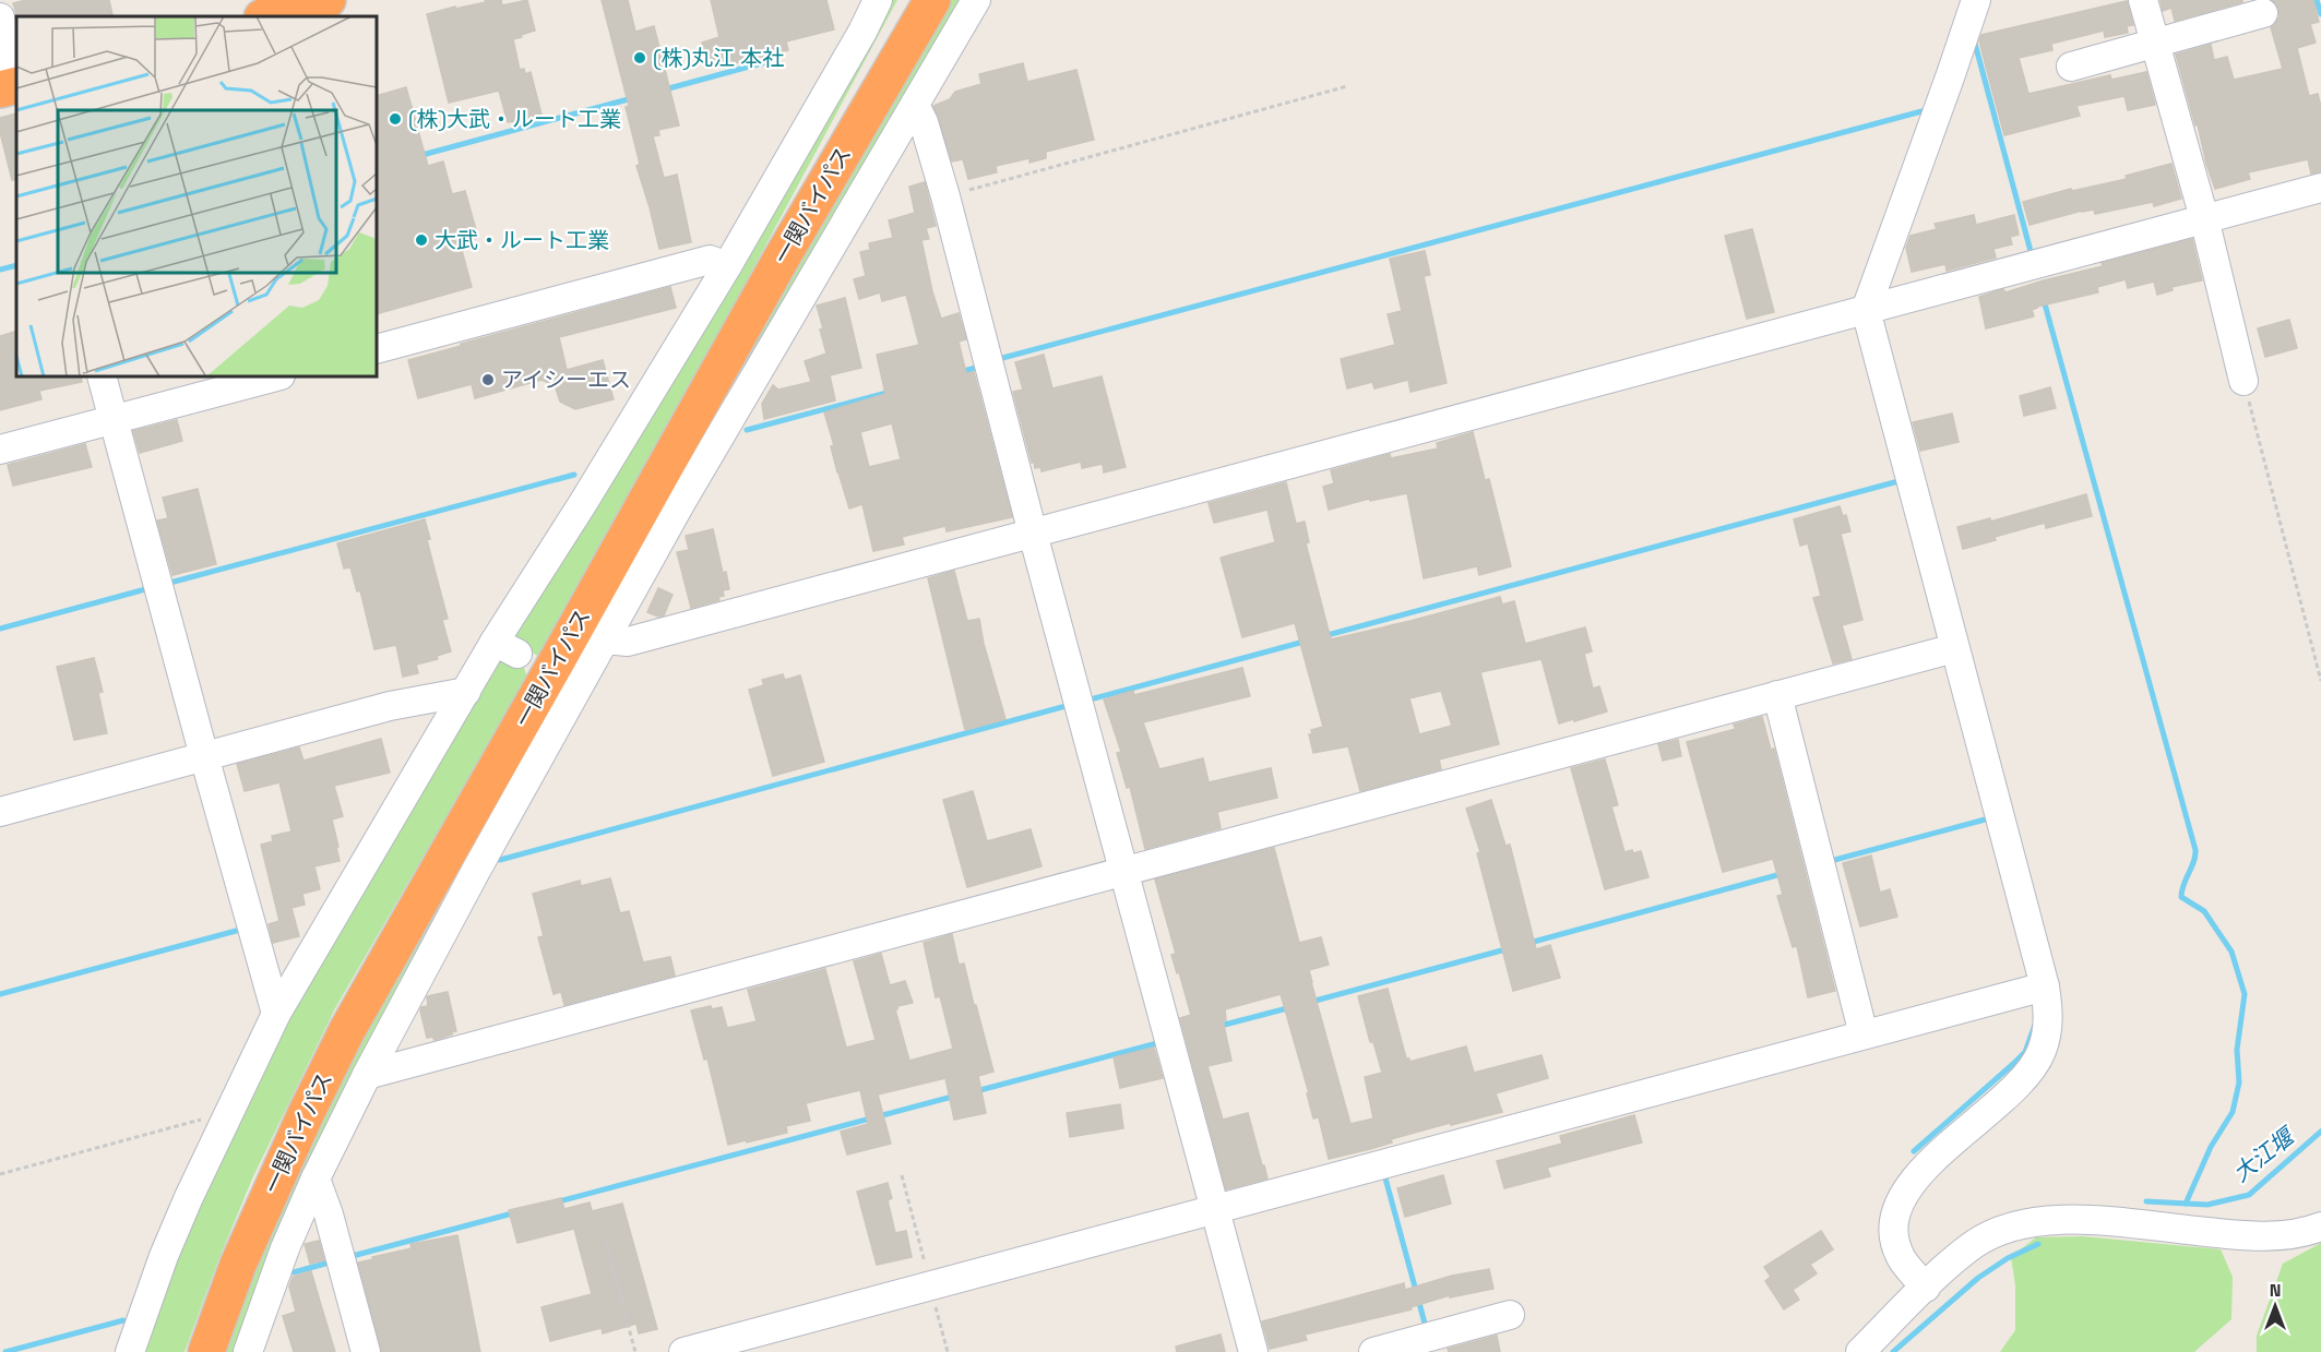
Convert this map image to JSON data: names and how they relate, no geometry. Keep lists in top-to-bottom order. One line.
{"streets":{"highway":["一関バイパス"]},"water":["大江堰"],"places":["(株)丸江 本社","(株)大武・ルート工業","大武・ルート工業","アイシーエス"],"north":"top"}
